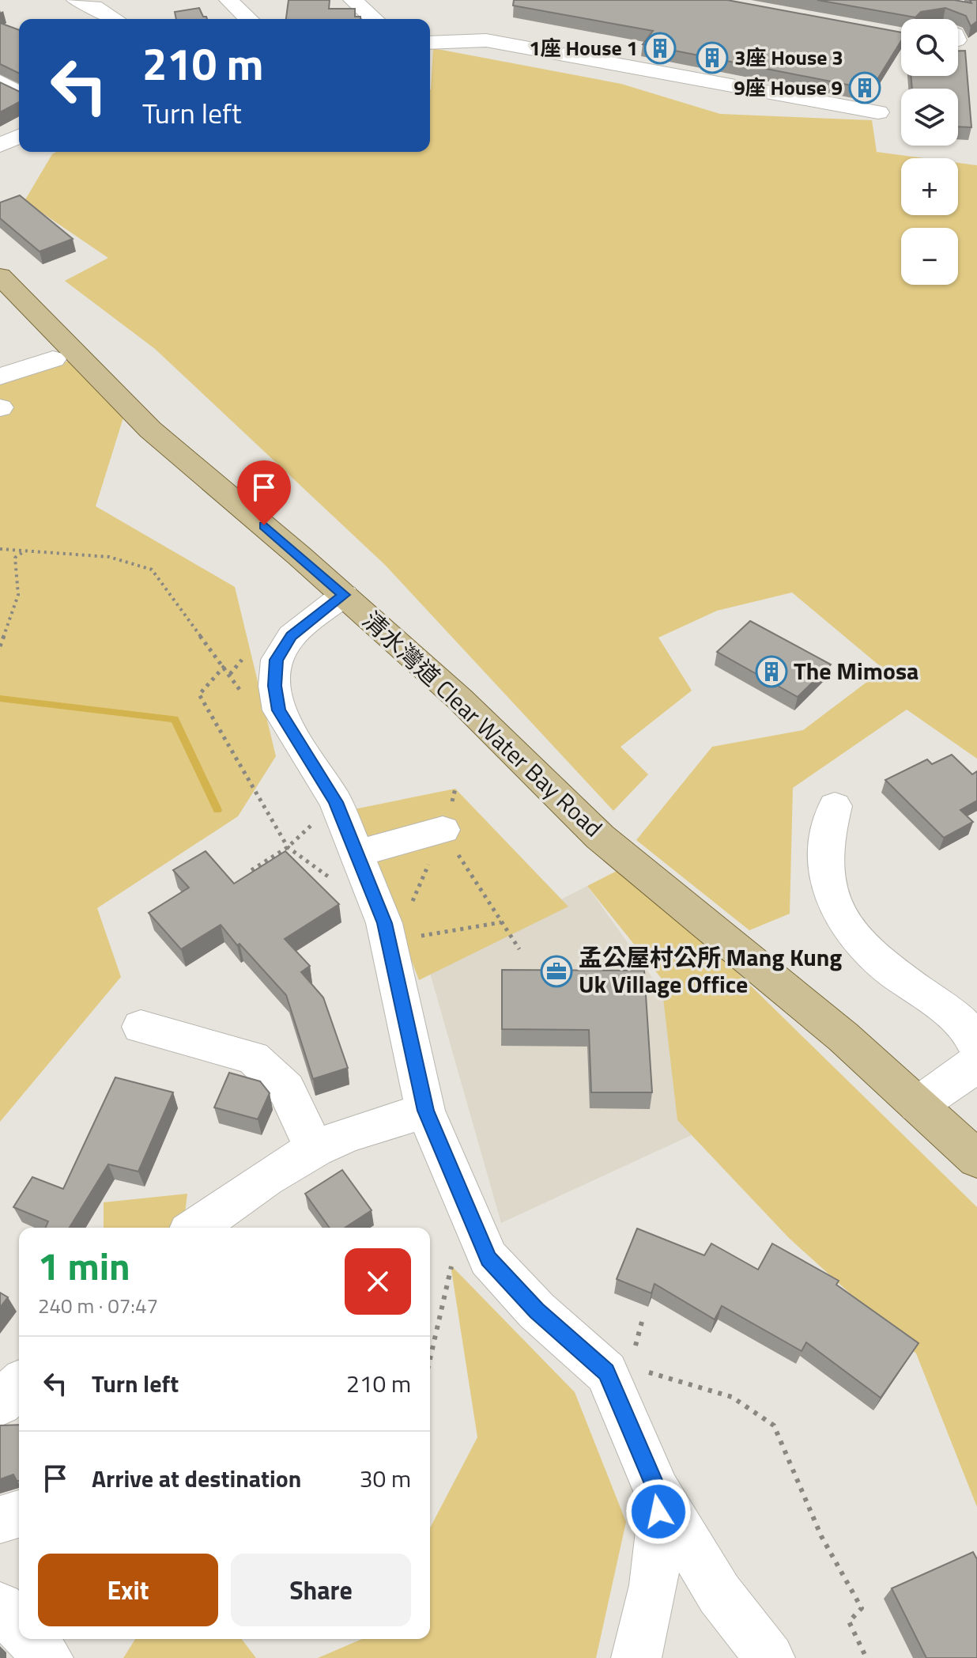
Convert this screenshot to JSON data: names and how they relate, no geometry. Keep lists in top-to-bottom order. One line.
{"streets":{"main road":["清水灣道 Clear Water Bay Road"]},"places":{"building":["1座 House 1","3座 House 3","9座 House 9","The Mimosa"],"office":["孟公屋村公所 Mang Kung Uk Village Office"]},"page":{"map_buttons":["+","−"],"turn":["210 m","Turn left"],"heading":["1 min","240 m · 07:47"],"list":[{"name":"Turn left","value":"210 m"},{"name":"Arrive at destination","value":"30 m"}],"buttons":["Exit","Share"]}}
